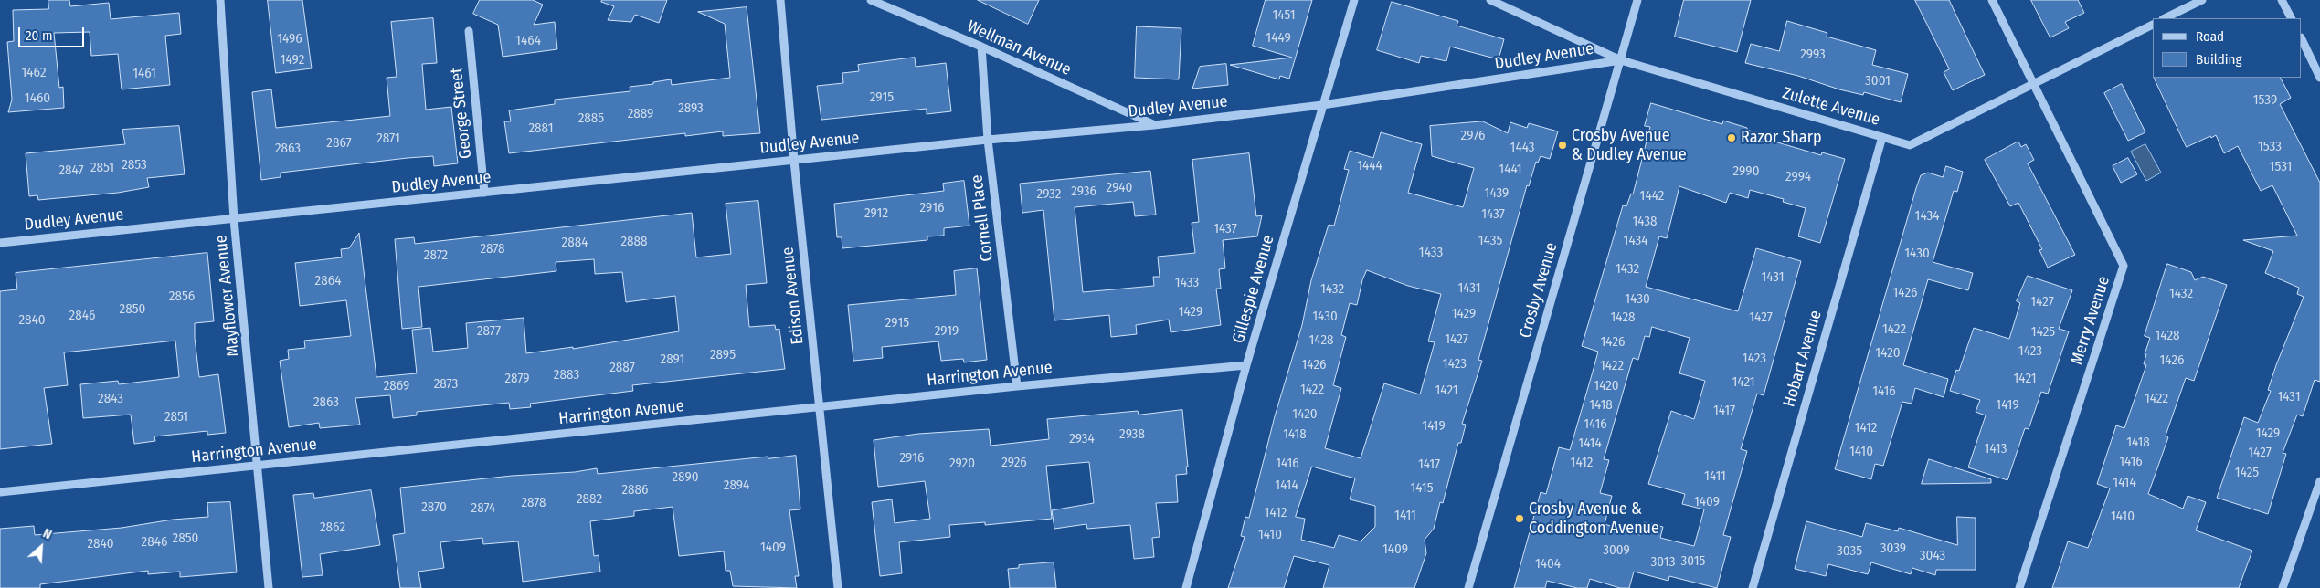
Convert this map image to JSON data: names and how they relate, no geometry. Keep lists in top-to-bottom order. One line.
{"streets":{"street":["Wellman Avenue","Dudley Avenue","Zulette Avenue","George Street","Cornell Place","Gillespie Avenue","Crosby Avenue","Mayflower Avenue","Edison Avenue","Merry Avenue","Hobart Avenue","Harrington Avenue"]},"crossings":[["Wellman Avenue","Dudley Avenue"],["Wellman Avenue","Cornell Place"],["Dudley Avenue","Zulette Avenue"],["Dudley Avenue","George Street"],["Dudley Avenue","Cornell Place"],["Dudley Avenue","Gillespie Avenue"],["Dudley Avenue","Crosby Avenue"],["Dudley Avenue","Mayflower Avenue"],["Dudley Avenue","Edison Avenue"],["Zulette Avenue","Crosby Avenue"],["Zulette Avenue","Merry Avenue"],["Zulette Avenue","Hobart Avenue"],["Cornell Place","Harrington Avenue"],["Gillespie Avenue","Harrington Avenue"],["Mayflower Avenue","Harrington Avenue"],["Edison Avenue","Harrington Avenue"]],"places":["Razor Sharp","Crosby Avenue & Dudley Avenue","Crosby Avenue & Coddington Avenue"],"house_numbers":["1451","1449","1496","1464","2993","1492","1462","1461","3001","2915","1460","1539","2893","2889","2885","2881","2976","2871","2867","1533","1443","2863","2853","1444","1531","2851","1441","2847","2990","2994","2940","2936","1439","2932","1442","2916","2912","1437","1434","1438","1437","1435","1434","2888","2884","2878","1433","1430","2872","1432","1431","2864","1433","1431","1432","1426","1432","2856","1430","1427","2850","1429","1429","2846","1430","1428","1427","2840","2915","1422","2877","2919","1425","1428","1427","1428","1426","1423","1420","2895","1423","2891","1426","1423","1426","1422","2887","2883","2879","1421","1421","2873","2869","1420","1422","1421","1416","1431","2843","1422","2863","1418","1419","1417","1420","2851","1416","1419","1412","1429","2938","1418","2934","1418","1414","1413","1410","1427","2916","1416","2926","1412","2920","1416","1417","1425","1411","2890","1414","2894","1414","1415","2886","2882","1409","2878","2870","2874","1412","1411","1410","2862","1410","2850","2846","2840","1409","3039","1409","3009","3035","3043","3015","3013","1404"],"legend":["Road","Building"],"scale_bar":"20 m","north":"top right"}
